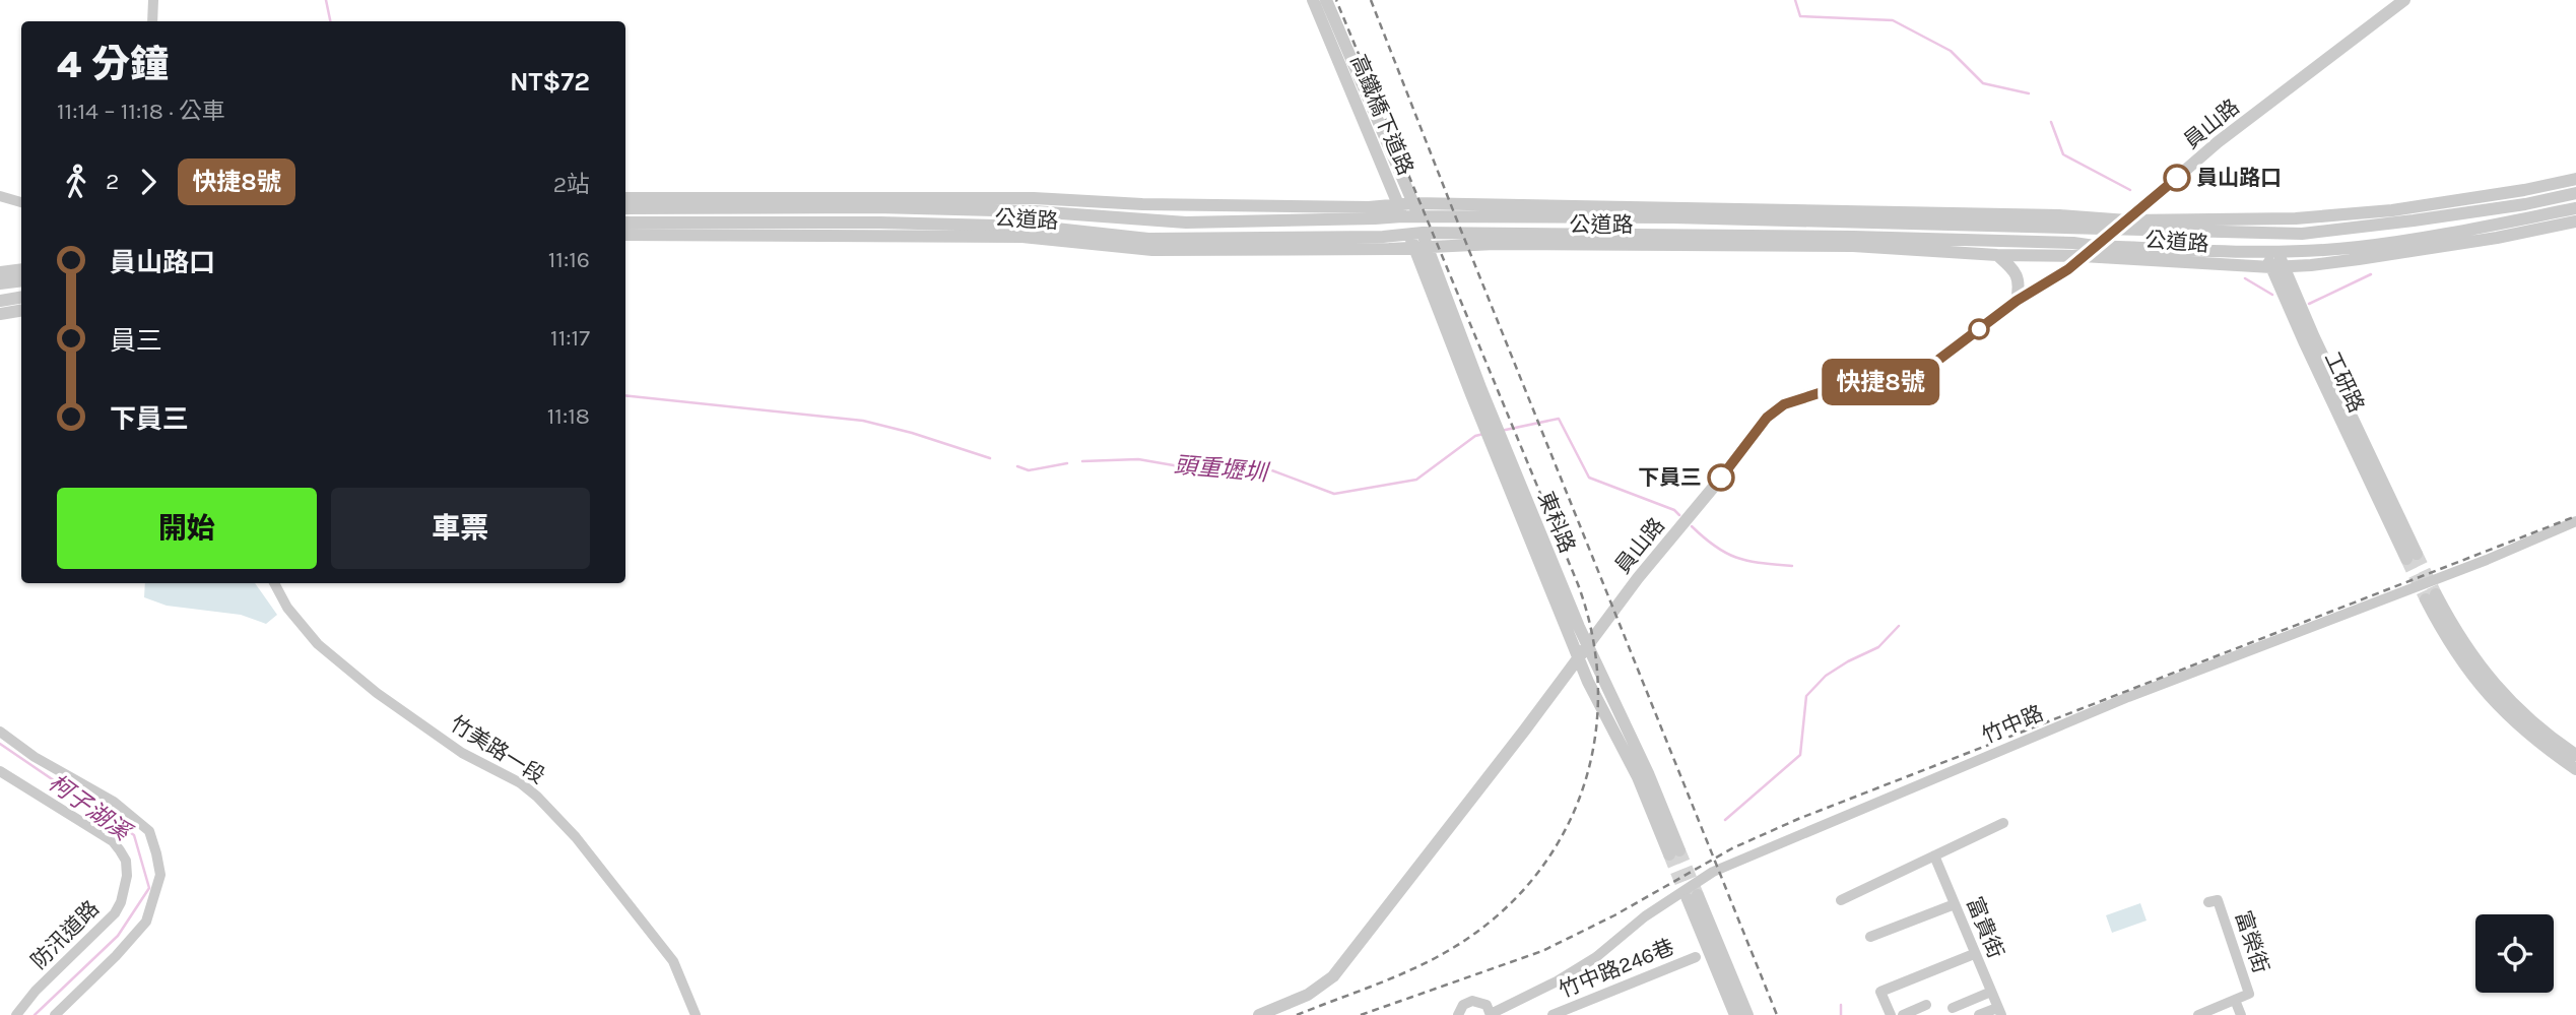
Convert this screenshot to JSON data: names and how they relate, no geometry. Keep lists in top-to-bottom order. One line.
{"streets":{"street":["高鐵橋下道路","員山路","公道路","工研路","東科路","竹中路","竹美路一段","富貴街","防汛道路","富榮街","竹中路246巷"]},"crossings":[["高鐵橋下道路","公道路"],["高鐵橋下道路","東科路"],["員山路","公道路"],["員山路","東科路"],["公道路","工研路"],["公道路","東科路"]],"water":["頭重壢圳","柯子湖溪"],"places":["員山路口","下員三"],"lines":["bus line 快捷8號"],"page":{"on_map":"快捷8號","heading":["4 分鐘","11:14 – 11:18 · 公車","NT$72"],"legs":["2","快捷8號","2站"],"list":[{"name":"員山路口","value":"11:16"},{"name":"員三","value":"11:17"},{"name":"下員三","value":"11:18"}],"buttons":["開始","車票"]}}
